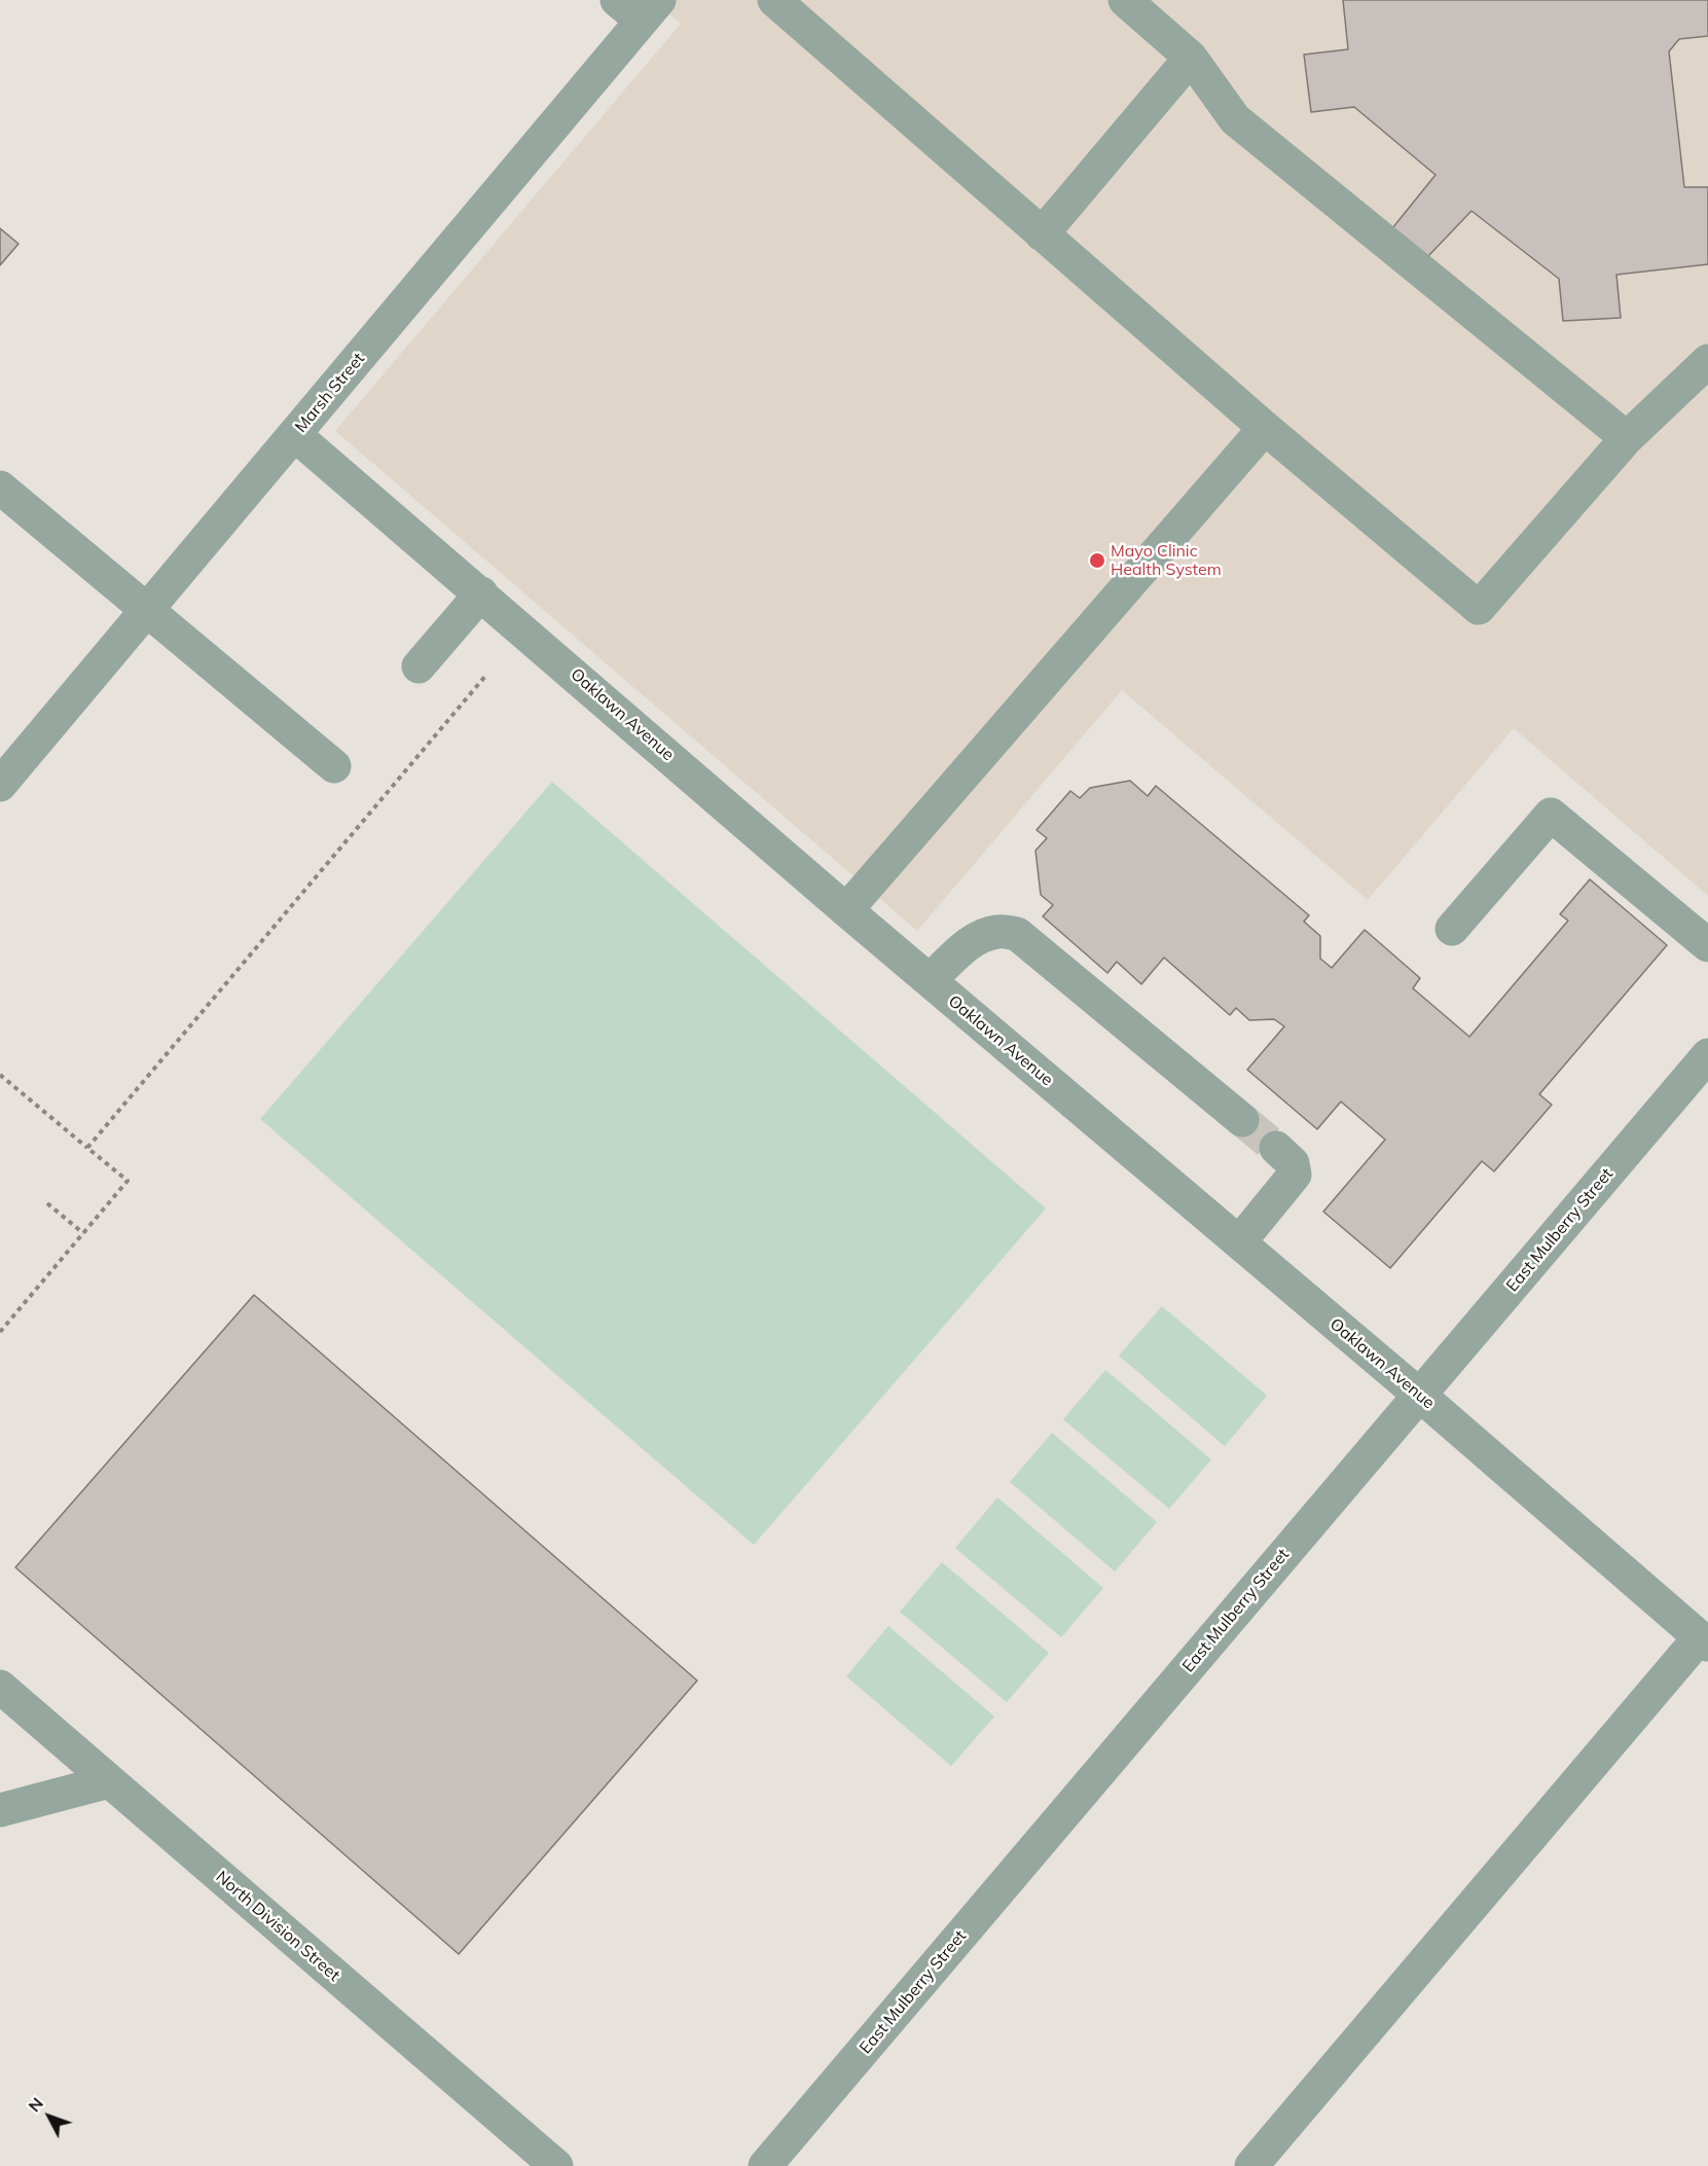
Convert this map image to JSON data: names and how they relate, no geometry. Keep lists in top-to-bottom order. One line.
{"streets":{"street":["Marsh Street","Oaklawn Avenue","East Mulberry Street","North Division Street"]},"crossings":[["Marsh Street","Oaklawn Avenue"],["Oaklawn Avenue","East Mulberry Street"]],"places":["Mayo Clinic Health System"],"north":"top left"}
